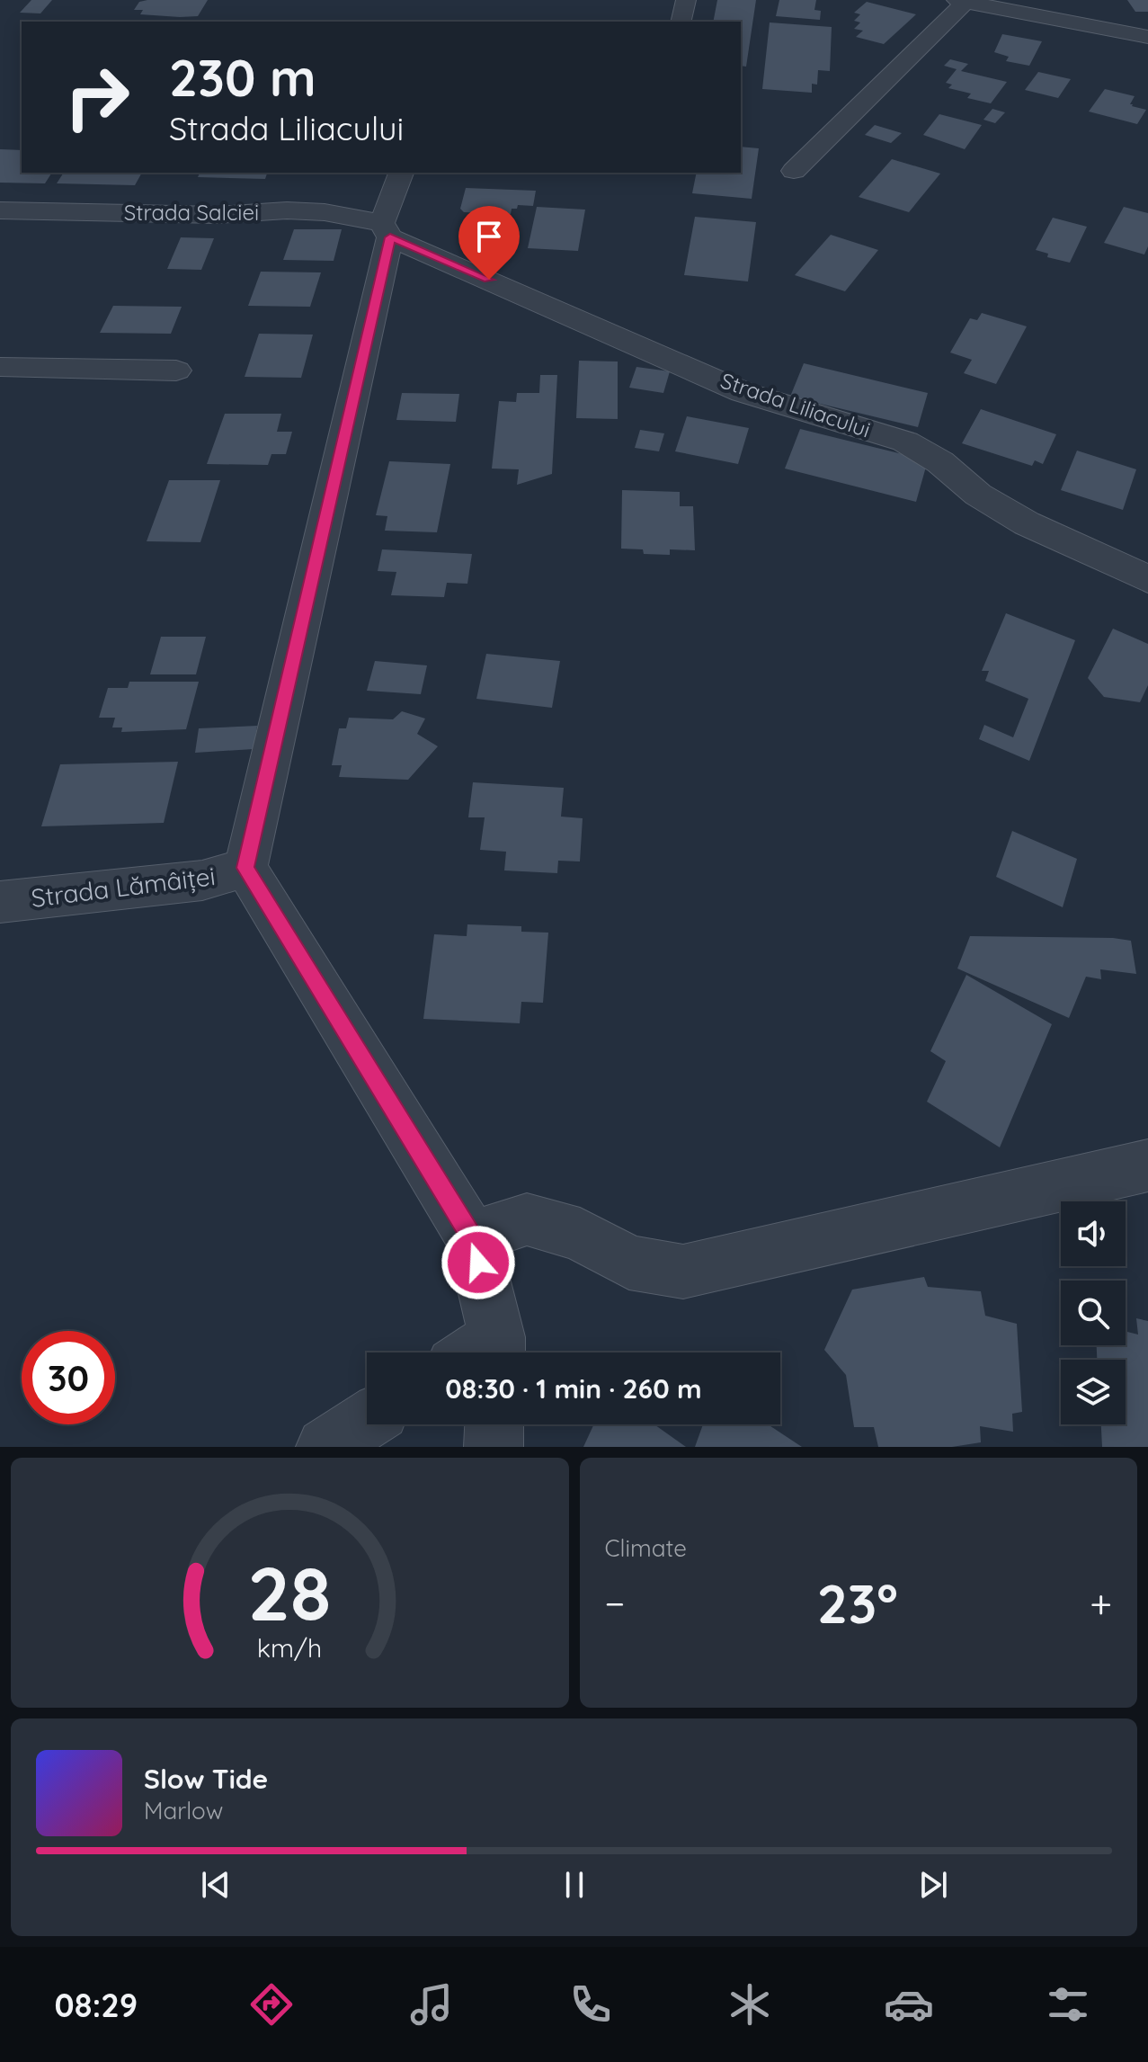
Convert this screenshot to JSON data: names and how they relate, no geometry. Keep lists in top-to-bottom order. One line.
{"streets":{"street":["Strada Salciei","Strada Liliacului","Strada Lămâiței"]},"crossings":[["Strada Salciei","Strada Liliacului"]],"page":{"turn":["230 m","Strada Liliacului"],"limit":"30","trip":"08:30 · 1 min · 260 m","tile":"Climate","heat":["−","23°","+"],"song":["Slow Tide","Marlow"],"tabs":"08:29","gauge":["28","km/h"]}}
